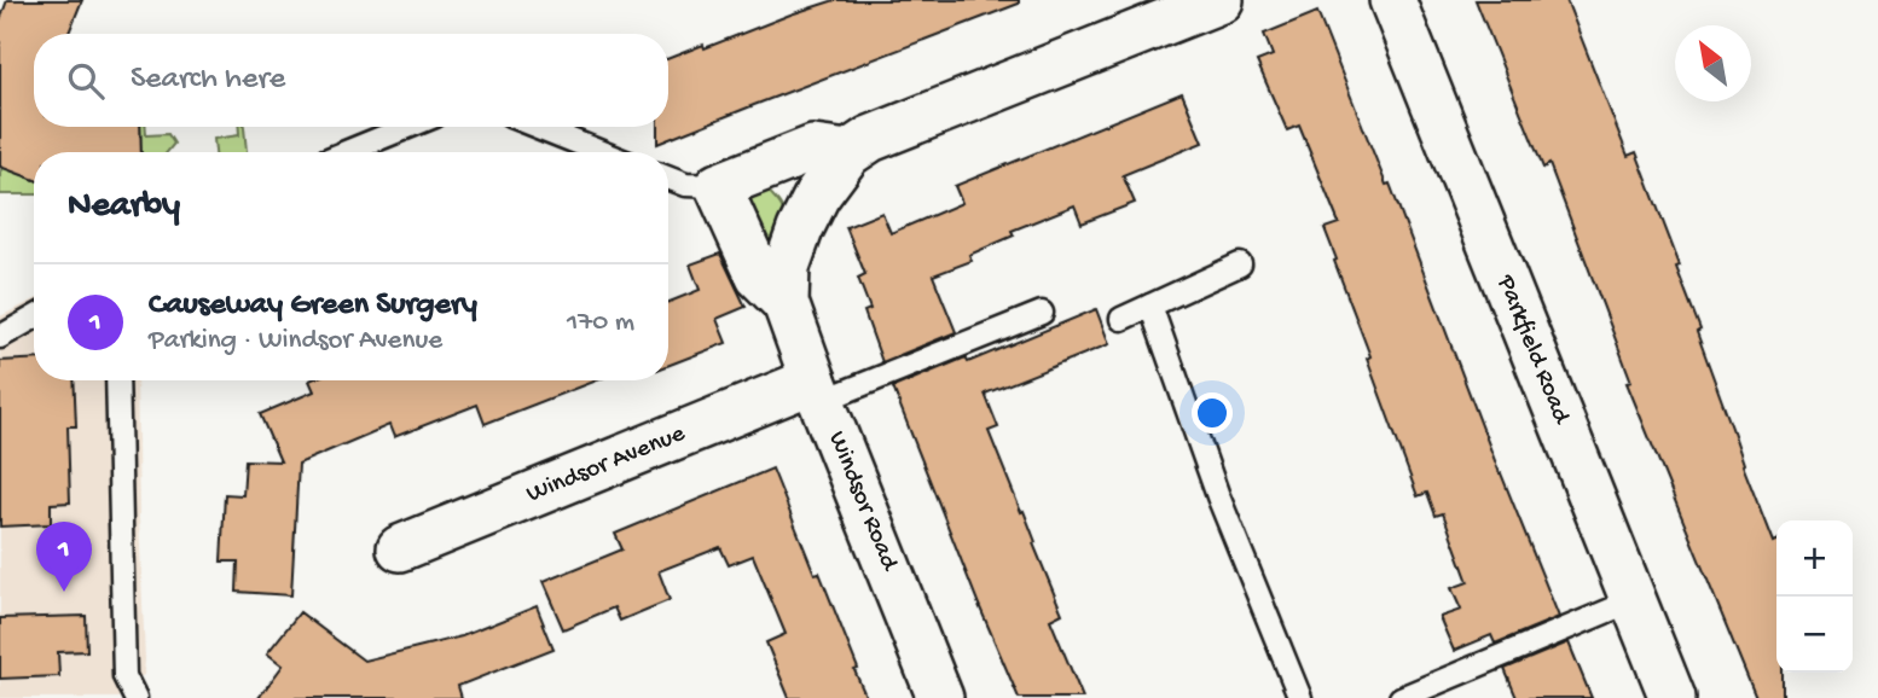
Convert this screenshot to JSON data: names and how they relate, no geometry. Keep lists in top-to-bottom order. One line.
{"streets":{"street":["Parkfield Road","Windsor Avenue","Windsor Road"]},"crossings":[["Windsor Avenue","Windsor Road"]],"north":"top left","page":{"search":"Search here","heading":"Nearby","list":[{"mark":"1","name":"Causeway Green Surgery","note":"Parking · Windsor Avenue","value":"170 m"}],"map_buttons":["+","−"],"pins":"1"}}
